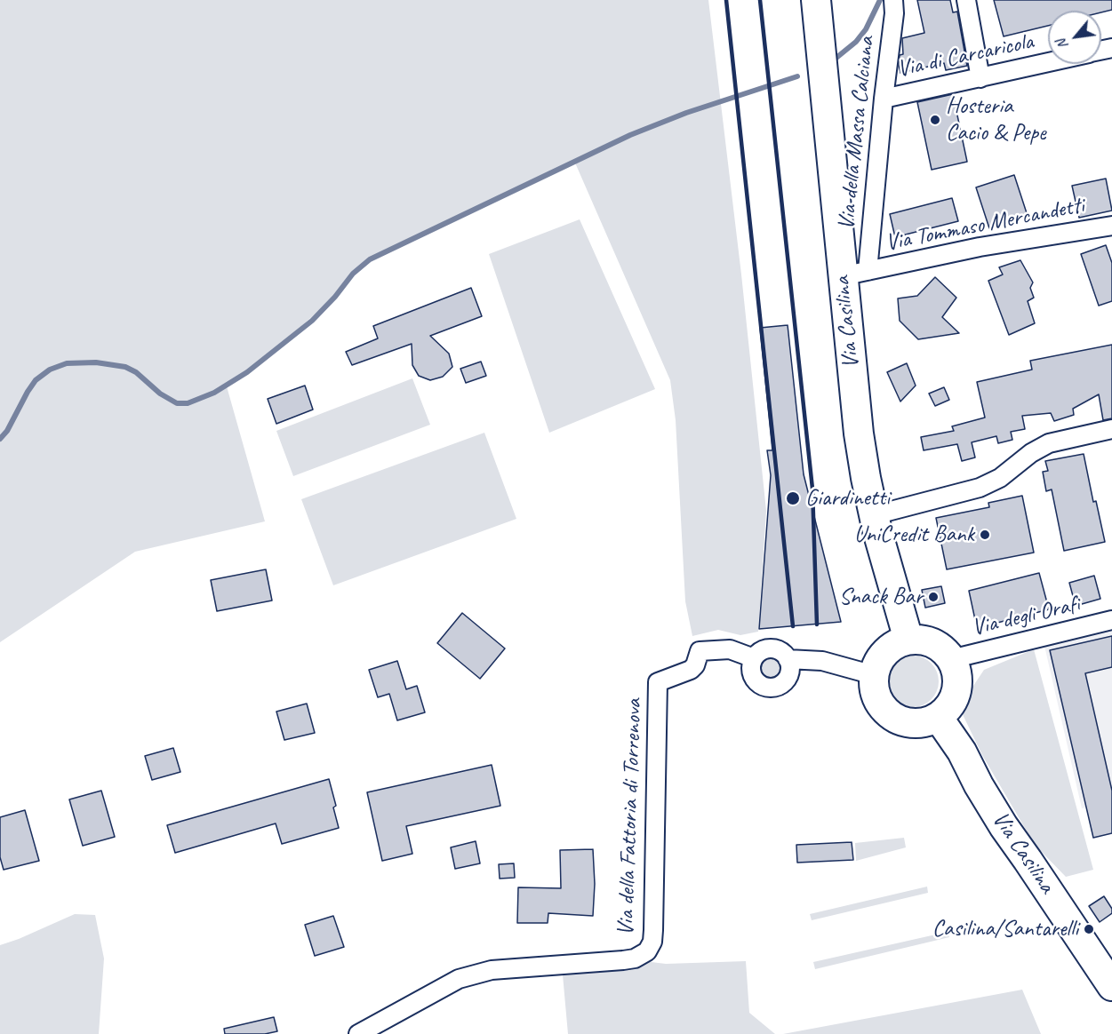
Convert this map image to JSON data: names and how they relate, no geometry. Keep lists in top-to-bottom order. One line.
{"streets":{"main road":["Via Casilina"],"street":["Via di Carcaricola","Via della Massa Calciana","Via Tommaso Mercandetti","Via degli Orafi","Via della Fattoria di Torrenova"]},"crossings":[["Via di Carcaricola","Via della Massa Calciana"],["Via della Massa Calciana","Via Tommaso Mercandetti"],["Via della Massa Calciana","Via Casilina"],["Via Tommaso Mercandetti","Via Casilina"],["Via Casilina","Via degli Orafi"]],"places":["Hosteria Cacio & Pepe","Giardinetti","UniCredit Bank","Snack Bar","Casilina/Santarelli"],"north":"bottom left"}
